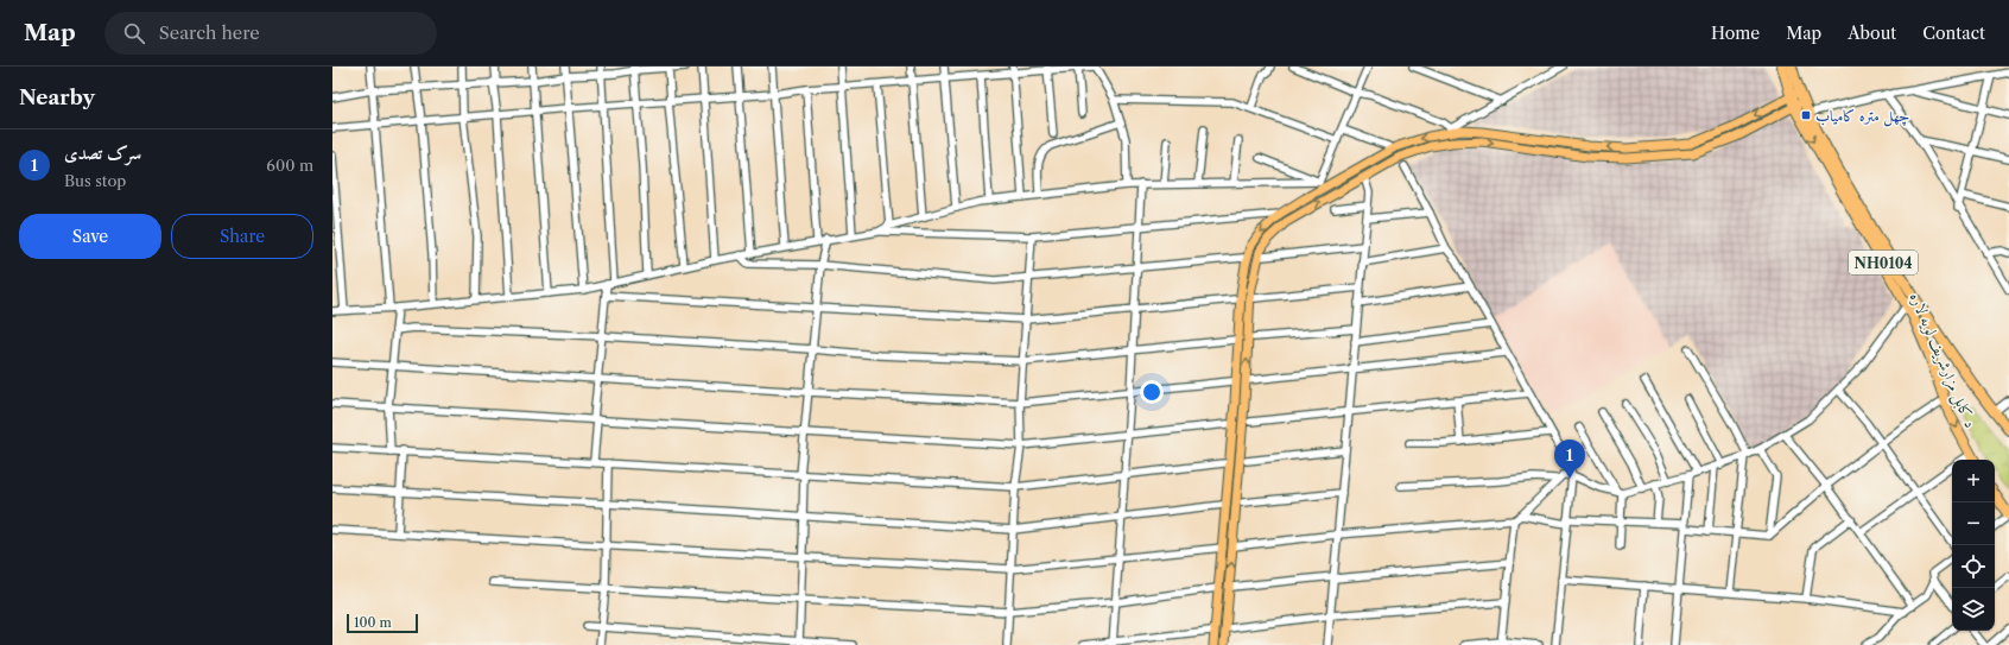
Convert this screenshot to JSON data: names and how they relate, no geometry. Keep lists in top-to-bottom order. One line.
{"streets":{"highway":["NH0104","د کابل مزارشریف لویه لاره"]},"places":{"transit":["چهل متره کامیاب"]},"scale_bar":"100 m","page":{"header":"Map","search":"Search here","nav":["Home","Map","About","Contact"],"heading":"Nearby","list":[{"mark":"1","name":"سرک تصدی","note":"Bus stop","value":"600 m"}],"buttons":["Save","Share"],"pins":"1","map_buttons":["+","−"],"scale":"100 m"}}
